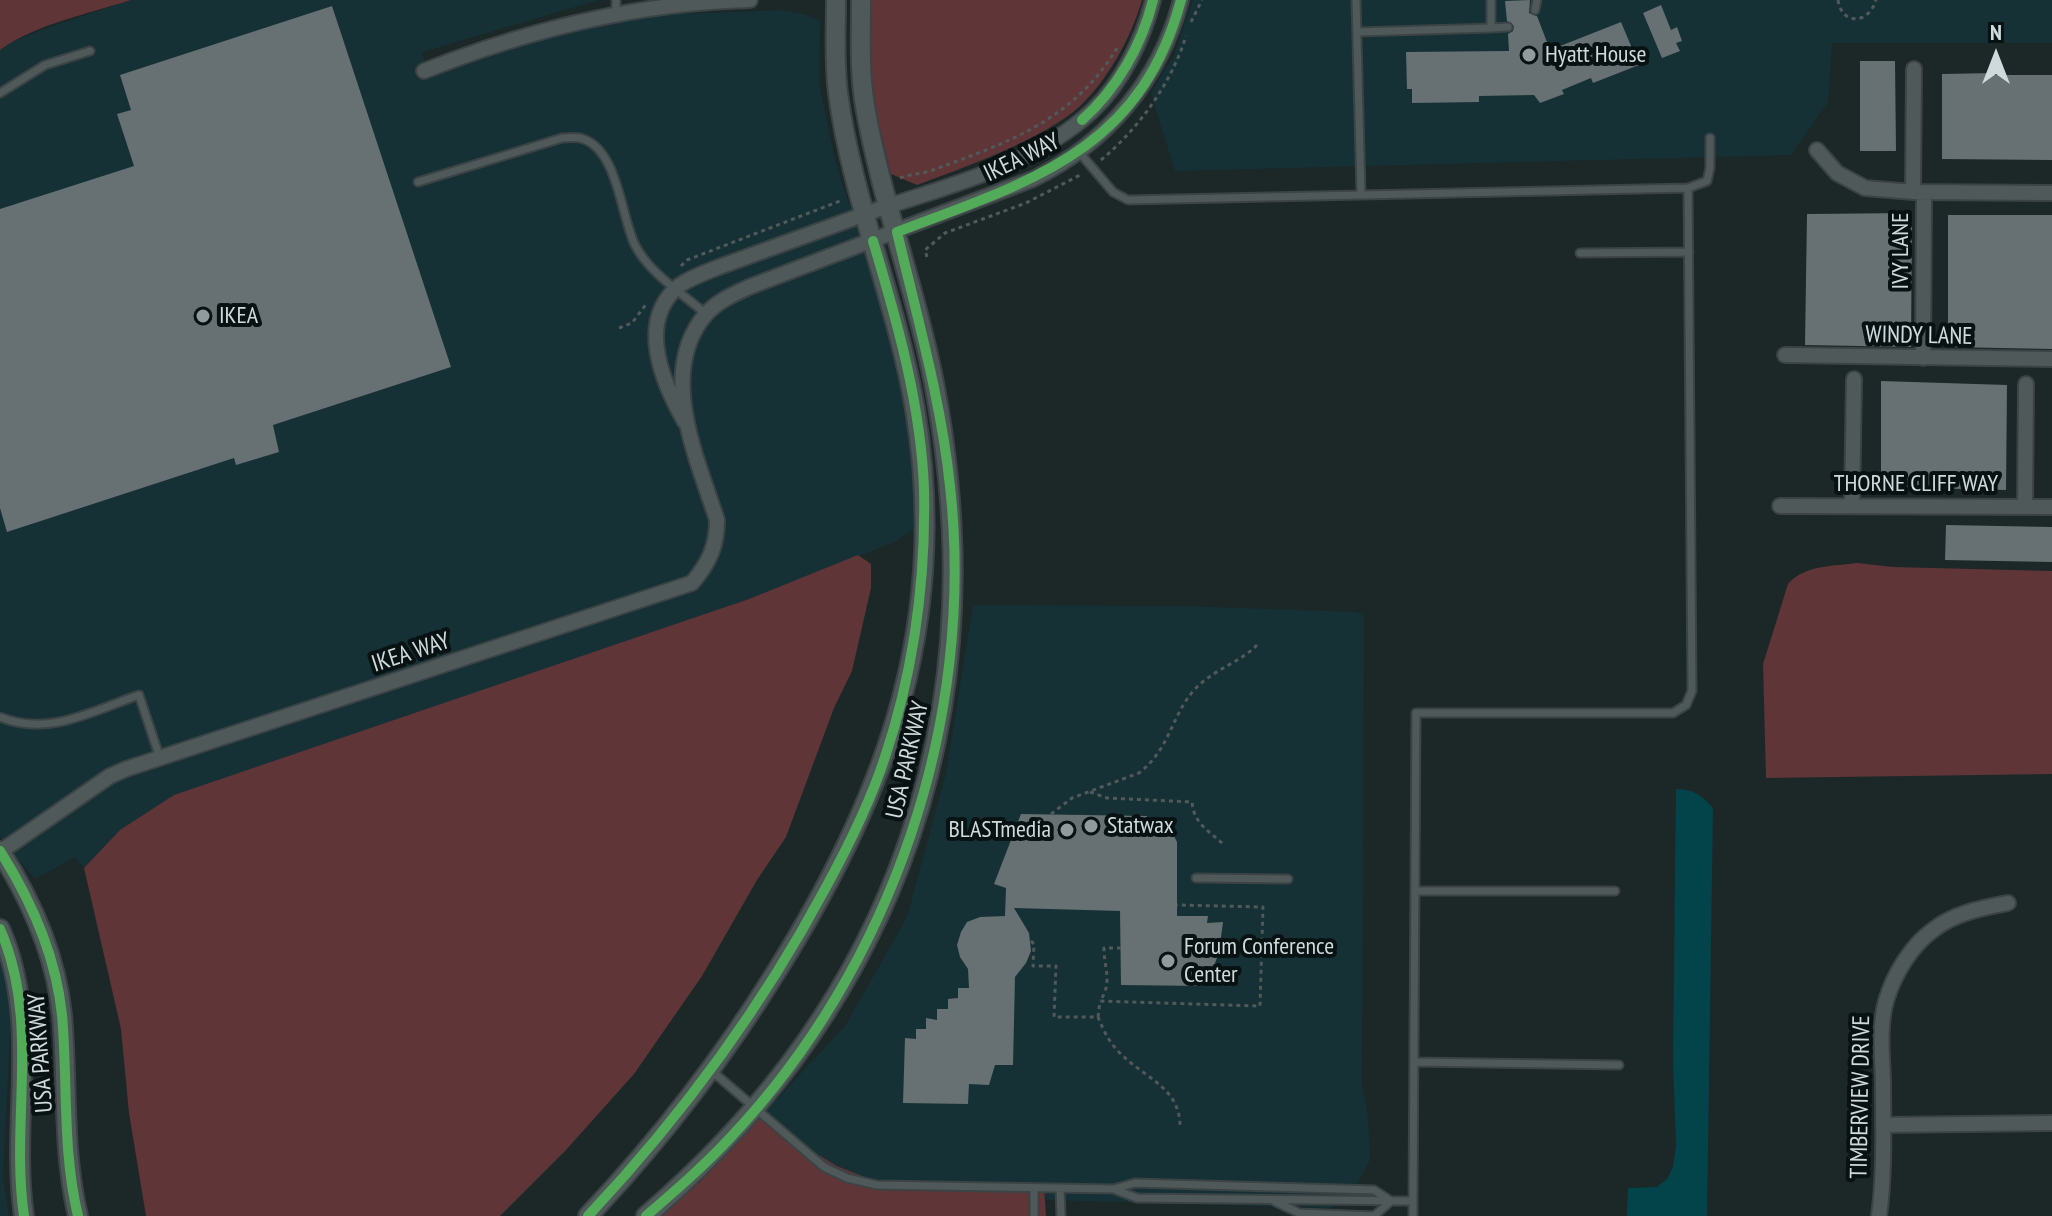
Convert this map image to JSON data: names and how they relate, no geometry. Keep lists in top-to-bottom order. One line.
{"streets":{"street":["IKEA WAY","IVY LANE","WINDY LANE","THORNE CLIFF WAY","USA PARKWAY","TIMBERVIEW DRIVE"]},"crossings":[["IKEA WAY","USA PARKWAY"],["IVY LANE","WINDY LANE"]],"places":["Hyatt House","IKEA","Statwax","BLASTmedia","Forum Conference Center"],"north":"top"}
